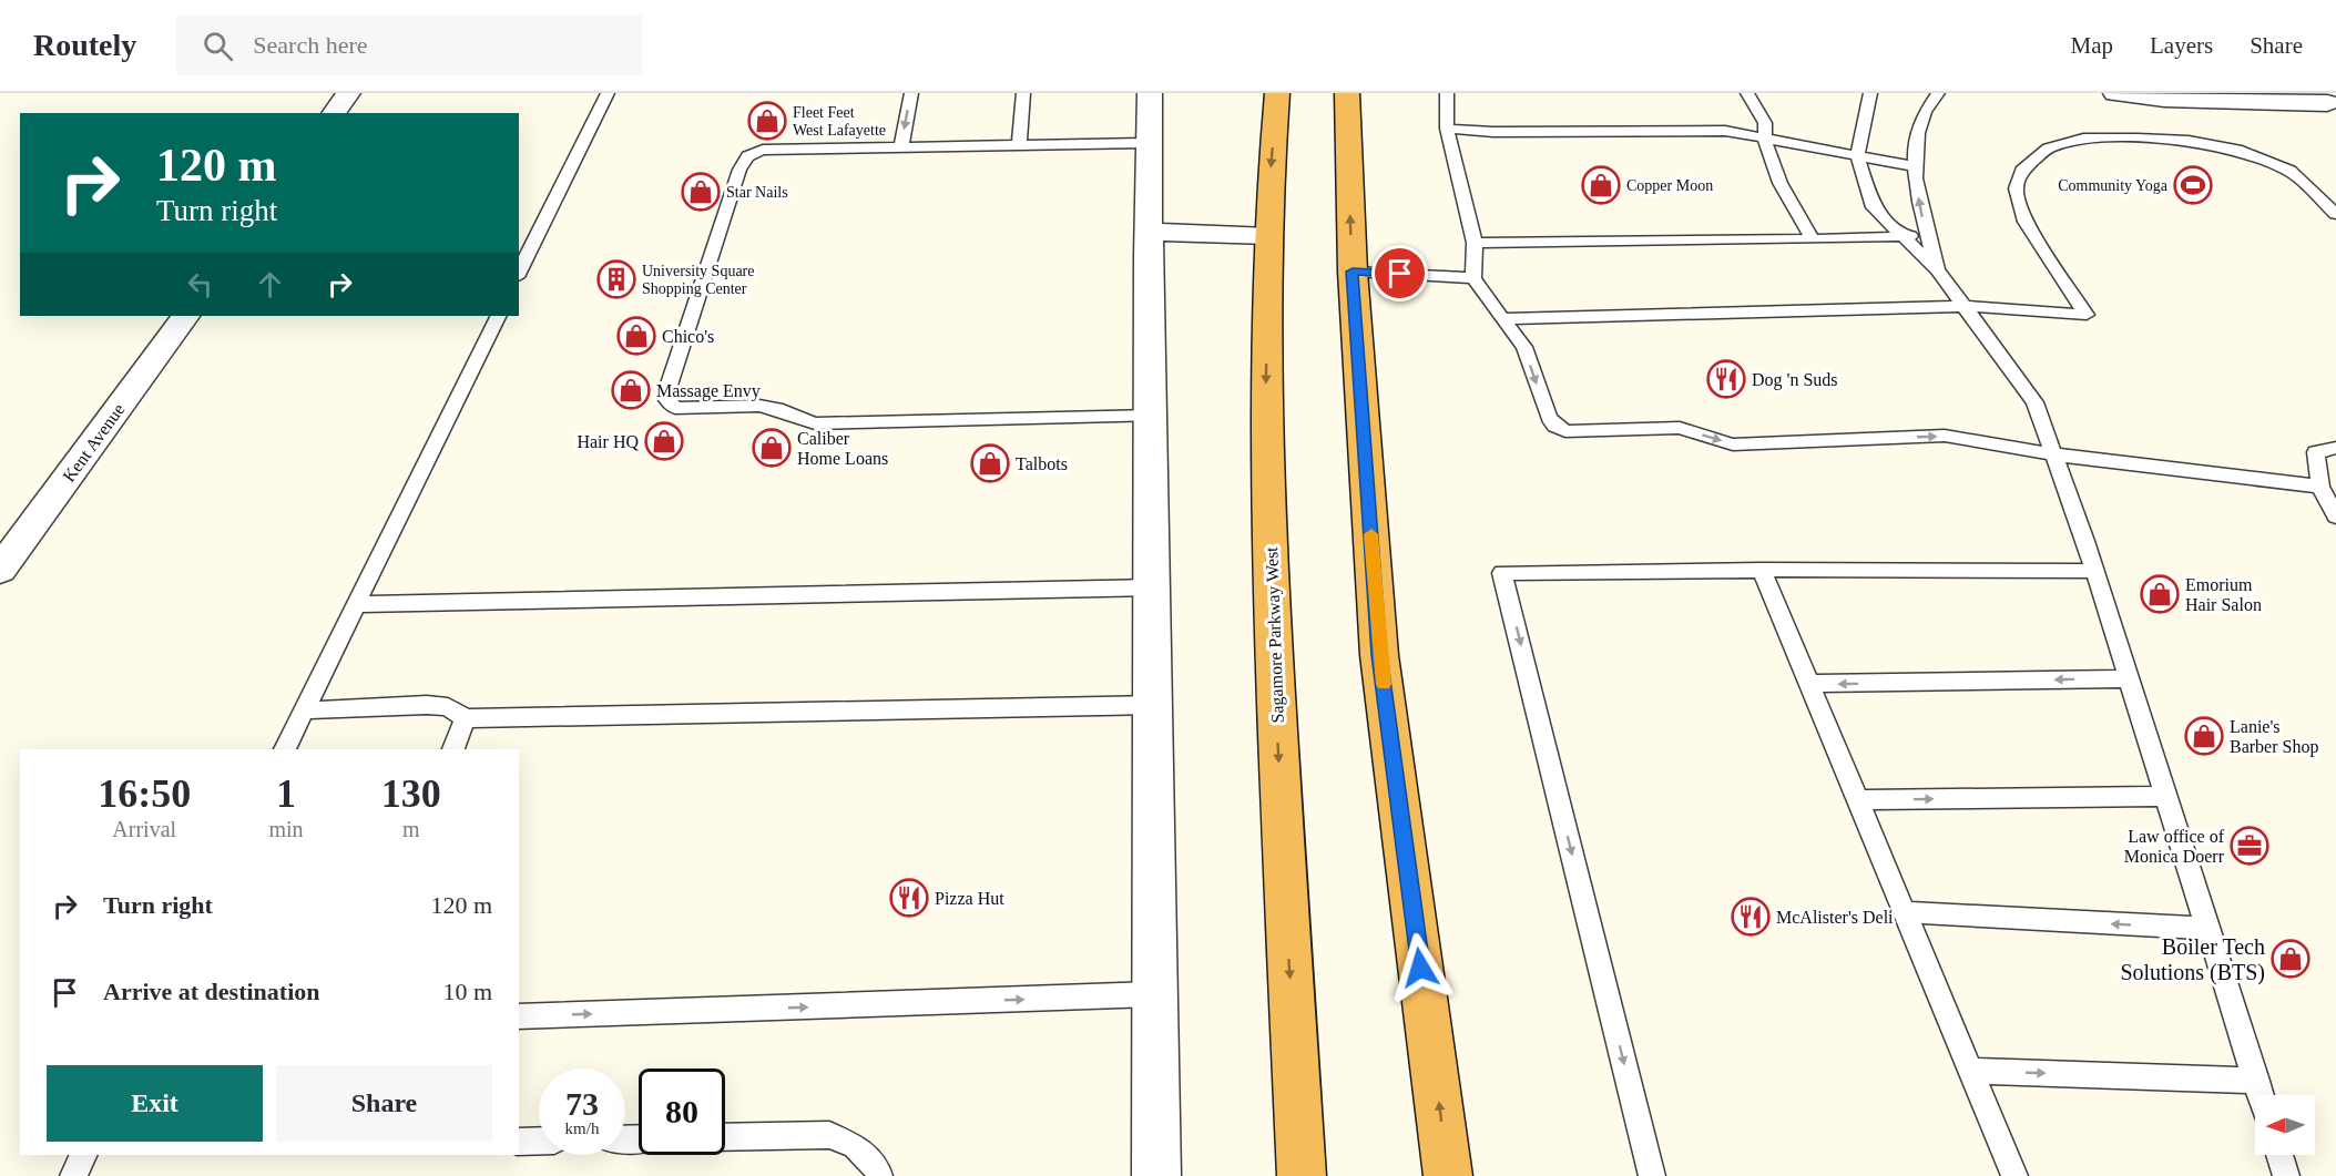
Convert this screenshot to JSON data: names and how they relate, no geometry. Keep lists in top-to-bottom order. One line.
{"streets":{"highway":["Sagamore Parkway West"],"street":["Kent Avenue"]},"places":{"shop":["Fleet Feet West Lafayette","Copper Moon","Star Nails","Chico's","Massage Envy","Hair HQ","Caliber Home Loans","Talbots","Emorium Hair Salon","Lanie's Barber Shop","Boiler Tech Solutions (BTS)"],"sports":["Community Yoga"],"building":["University Square Shopping Center"],"restaurant":["Dog 'n Suds","Pizza Hut","McAlister's Deli"],"office":["Law office of Monica Doerr"]},"north":"left","page":{"header":"Routely","search":"Search here","nav":["Map","Layers","Share"],"turn":["120 m","Turn right"],"eta":["16:50","Arrival","1","min","130","m"],"list":[{"name":"Turn right","value":"120 m"},{"name":"Arrive at destination","value":"10 m"}],"buttons":["Exit","Share"],"speed":"73 km/h","limit":"80"}}
